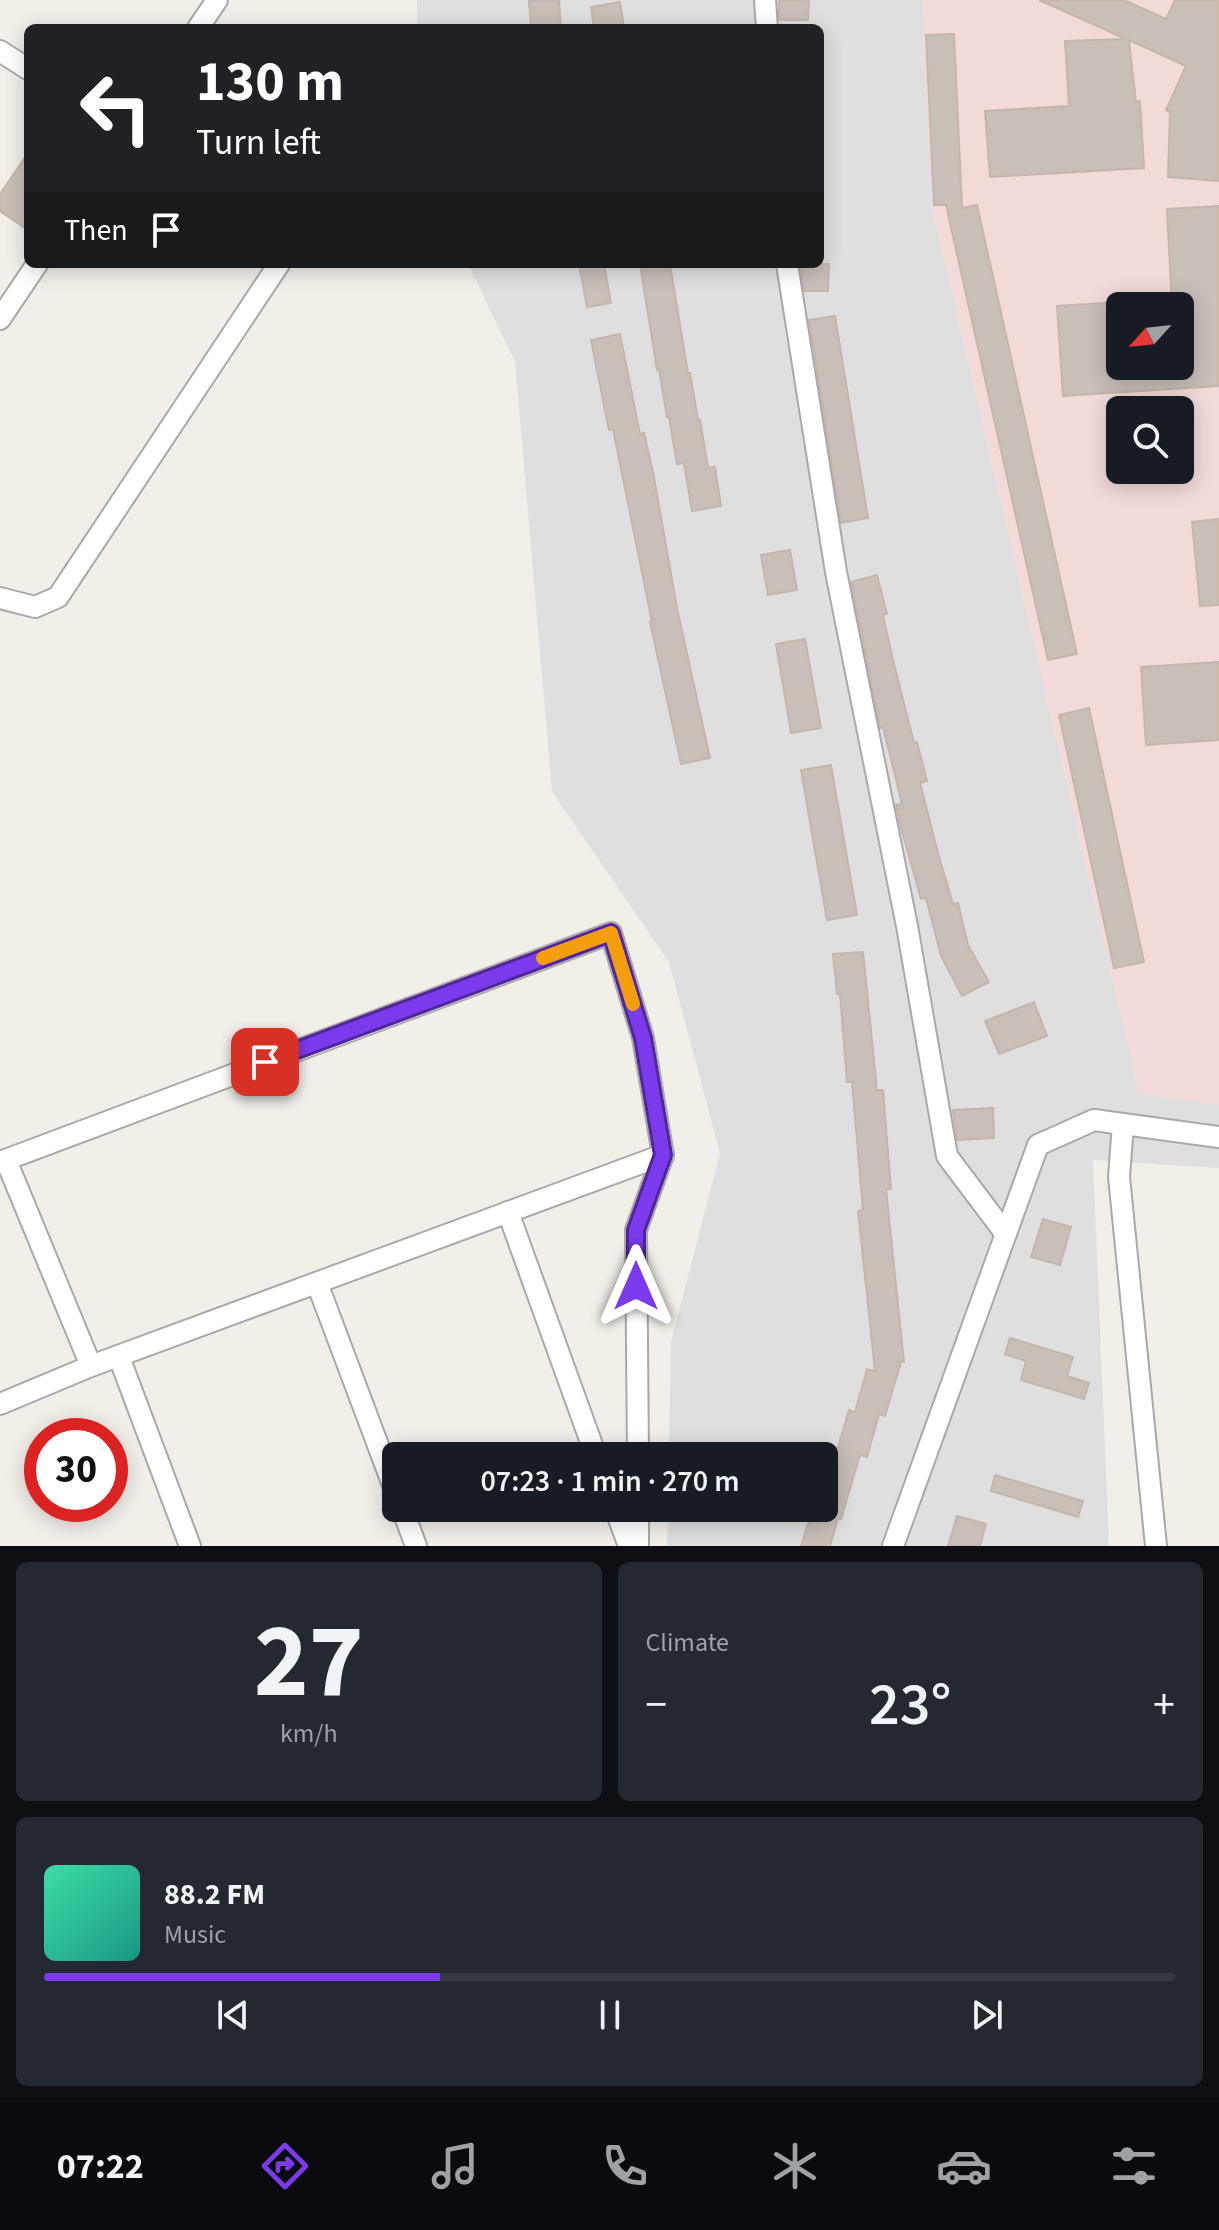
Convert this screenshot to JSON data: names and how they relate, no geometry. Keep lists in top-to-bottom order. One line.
{"north":"bottom left","page":{"turn":["130 m","Turn left"],"then":"Then","limit":"30","trip":"07:23 · 1 min · 270 m","tile":[["27","km/h"],"Climate"],"heat":["−","23°","+"],"song":["88.2 FM","Music"],"tabs":"07:22"}}
